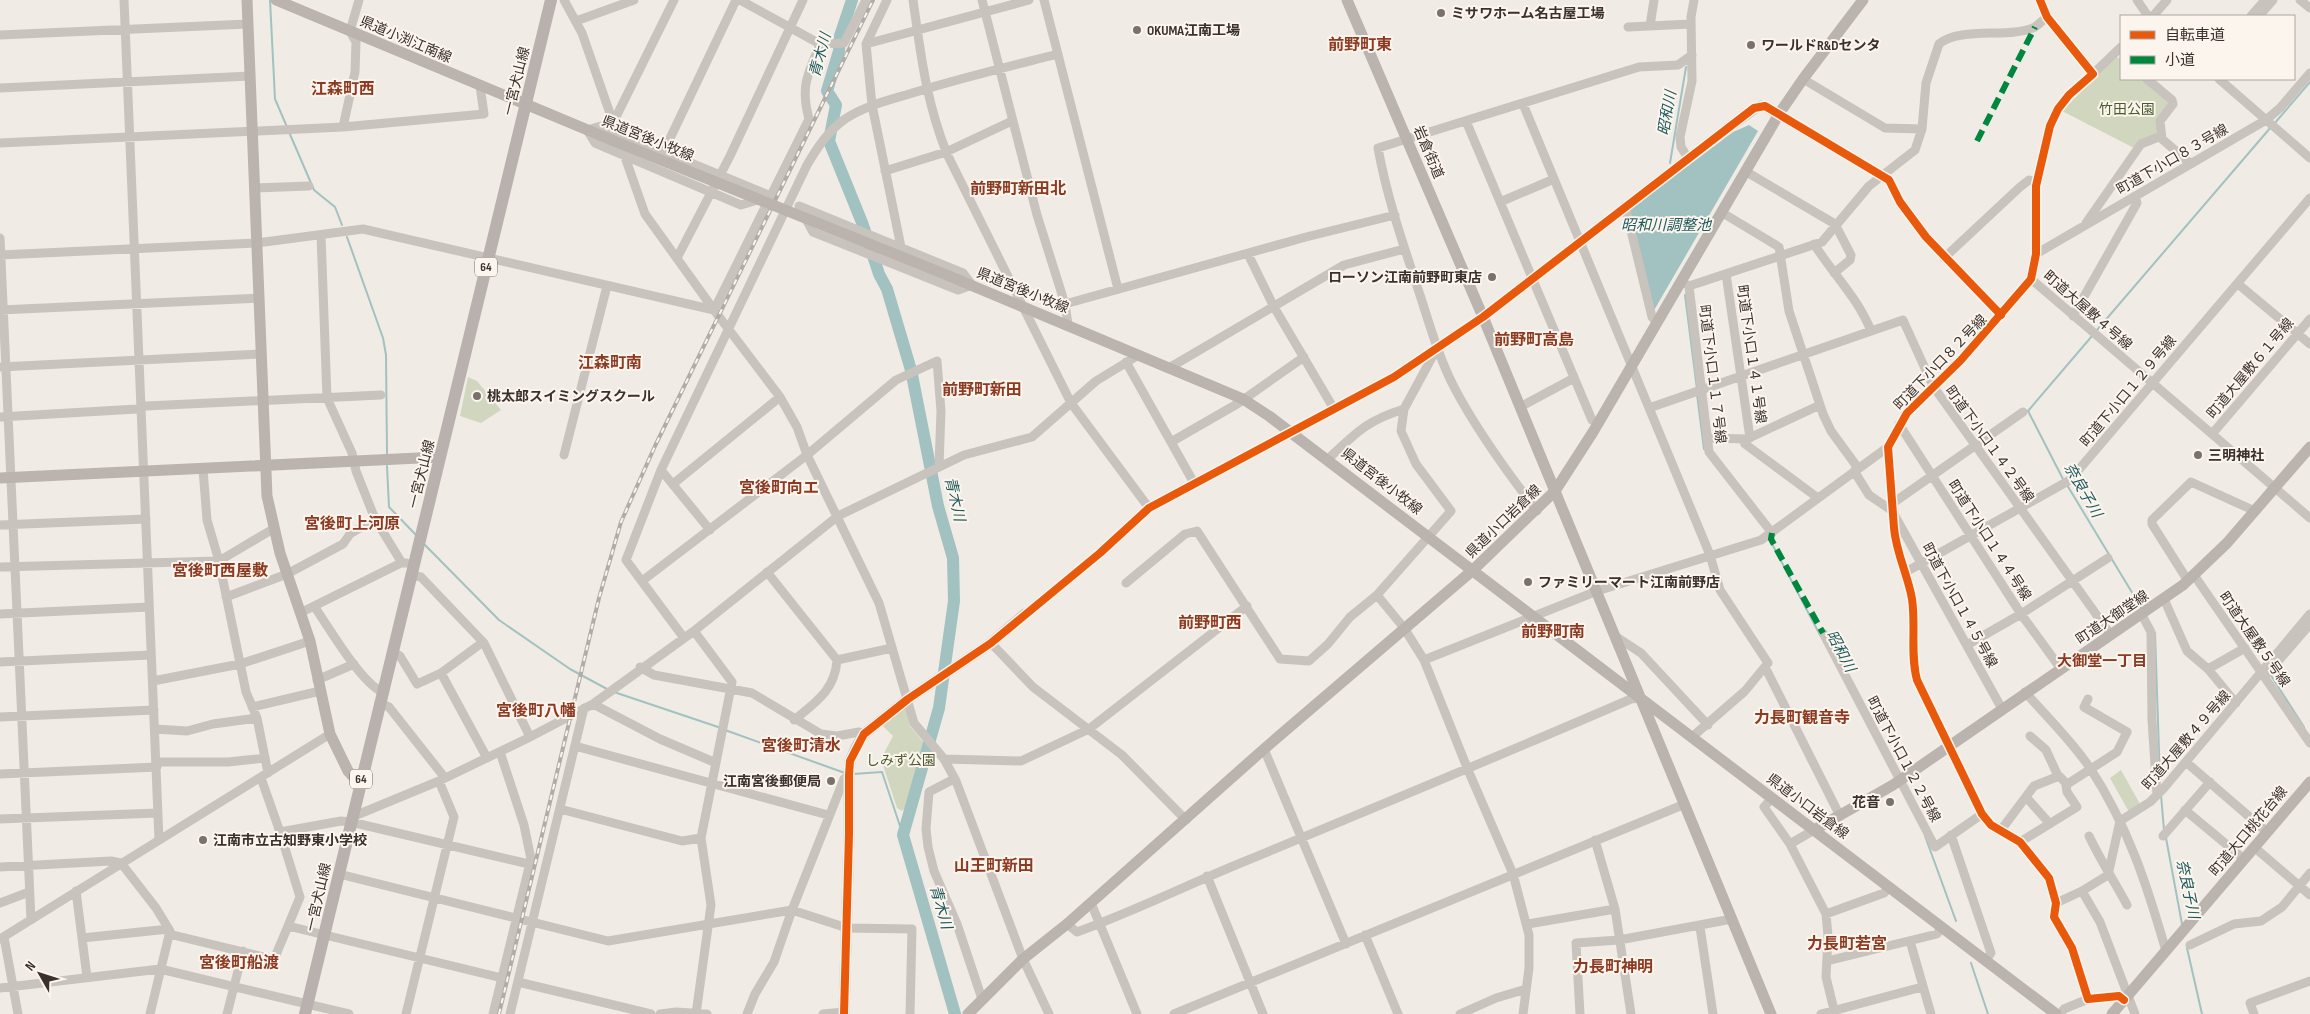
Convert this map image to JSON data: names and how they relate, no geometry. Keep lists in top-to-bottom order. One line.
{"streets":{"main road":["一宮犬山線","64"],"street":["県道小渕江南線","県道宮後小牧線","岩倉街道","町道下小口８３号線","町道大屋敷４号線","町道下小口１４１号線","町道下小口８２号線","町道大屋敷６１号線","町道下小口１１７号線","町道下小口１２９号線","町道下小口１４２号線","県道小口岩倉線","町道下小口１４４号線","町道下小口１４５号線","町道大御堂線","町道大屋敷５号線","町道大屋敷４９号線","町道下小口１２２号線","町道大口桃花台線"]},"crossings":[["県道小渕江南線","一宮犬山線"],["県道小渕江南線","県道宮後小牧線"],["一宮犬山線","県道宮後小牧線"],["県道宮後小牧線","県道小口岩倉線"],["岩倉街道","県道小口岩倉線"],["町道下小口８３号線","町道下小口８２号線"],["町道大屋敷４号線","町道下小口８２号線"],["町道大屋敷４号線","町道大屋敷６１号線"],["町道大屋敷４号線","町道下小口１２９号線"],["町道大屋敷４号線","町道大御堂線"],["町道下小口１４１号線","町道下小口１４２号線"],["町道下小口８２号線","町道下小口１４２号線"],["町道下小口８２号線","町道下小口１４４号線"],["町道下小口１１７号線","町道下小口１４２号線"],["町道下小口１１７号線","県道小口岩倉線"],["町道下小口１２９号線","町道下小口１４２号線"],["町道下小口１２９号線","町道下小口１４４号線"],["町道下小口１２９号線","町道下小口１４５号線"],["町道下小口１４２号線","町道大御堂線"],["県道小口岩倉線","町道大御堂線"],["町道下小口１４４号線","町道大御堂線"],["町道下小口１４５号線","町道大御堂線"],["町道大御堂線","町道大屋敷５号線"],["町道大御堂線","町道下小口１２２号線"],["町道大屋敷５号線","町道大屋敷４９号線"]],"districts":["前野町東","江森町西","前野町新田北","前野町高島","江森町南","前野町新田","宮後町向エ","宮後町上河原","宮後町西屋敷","前野町西","前野町南","大御堂一丁目","宮後町八幡","力長町観音寺","宮後町清水","山王町新田","力長町若宮","宮後町船渡","力長町神明"],"water":["青木川","昭和川","昭和川調整池","奈良子川"],"parks":["竹田公園","しみず公園"],"places":["ミサワホーム名古屋工場","OKUMA江南工場","ワールドR&Dセンタ","ローソン江南前野町東店","桃太郎スイミングスクール","三明神社","ファミリーマート江南前野店","江南宮後郵便局","花音","江南市立古知野東小学校"],"legend":["自転車道","小道"],"north":"top left"}
